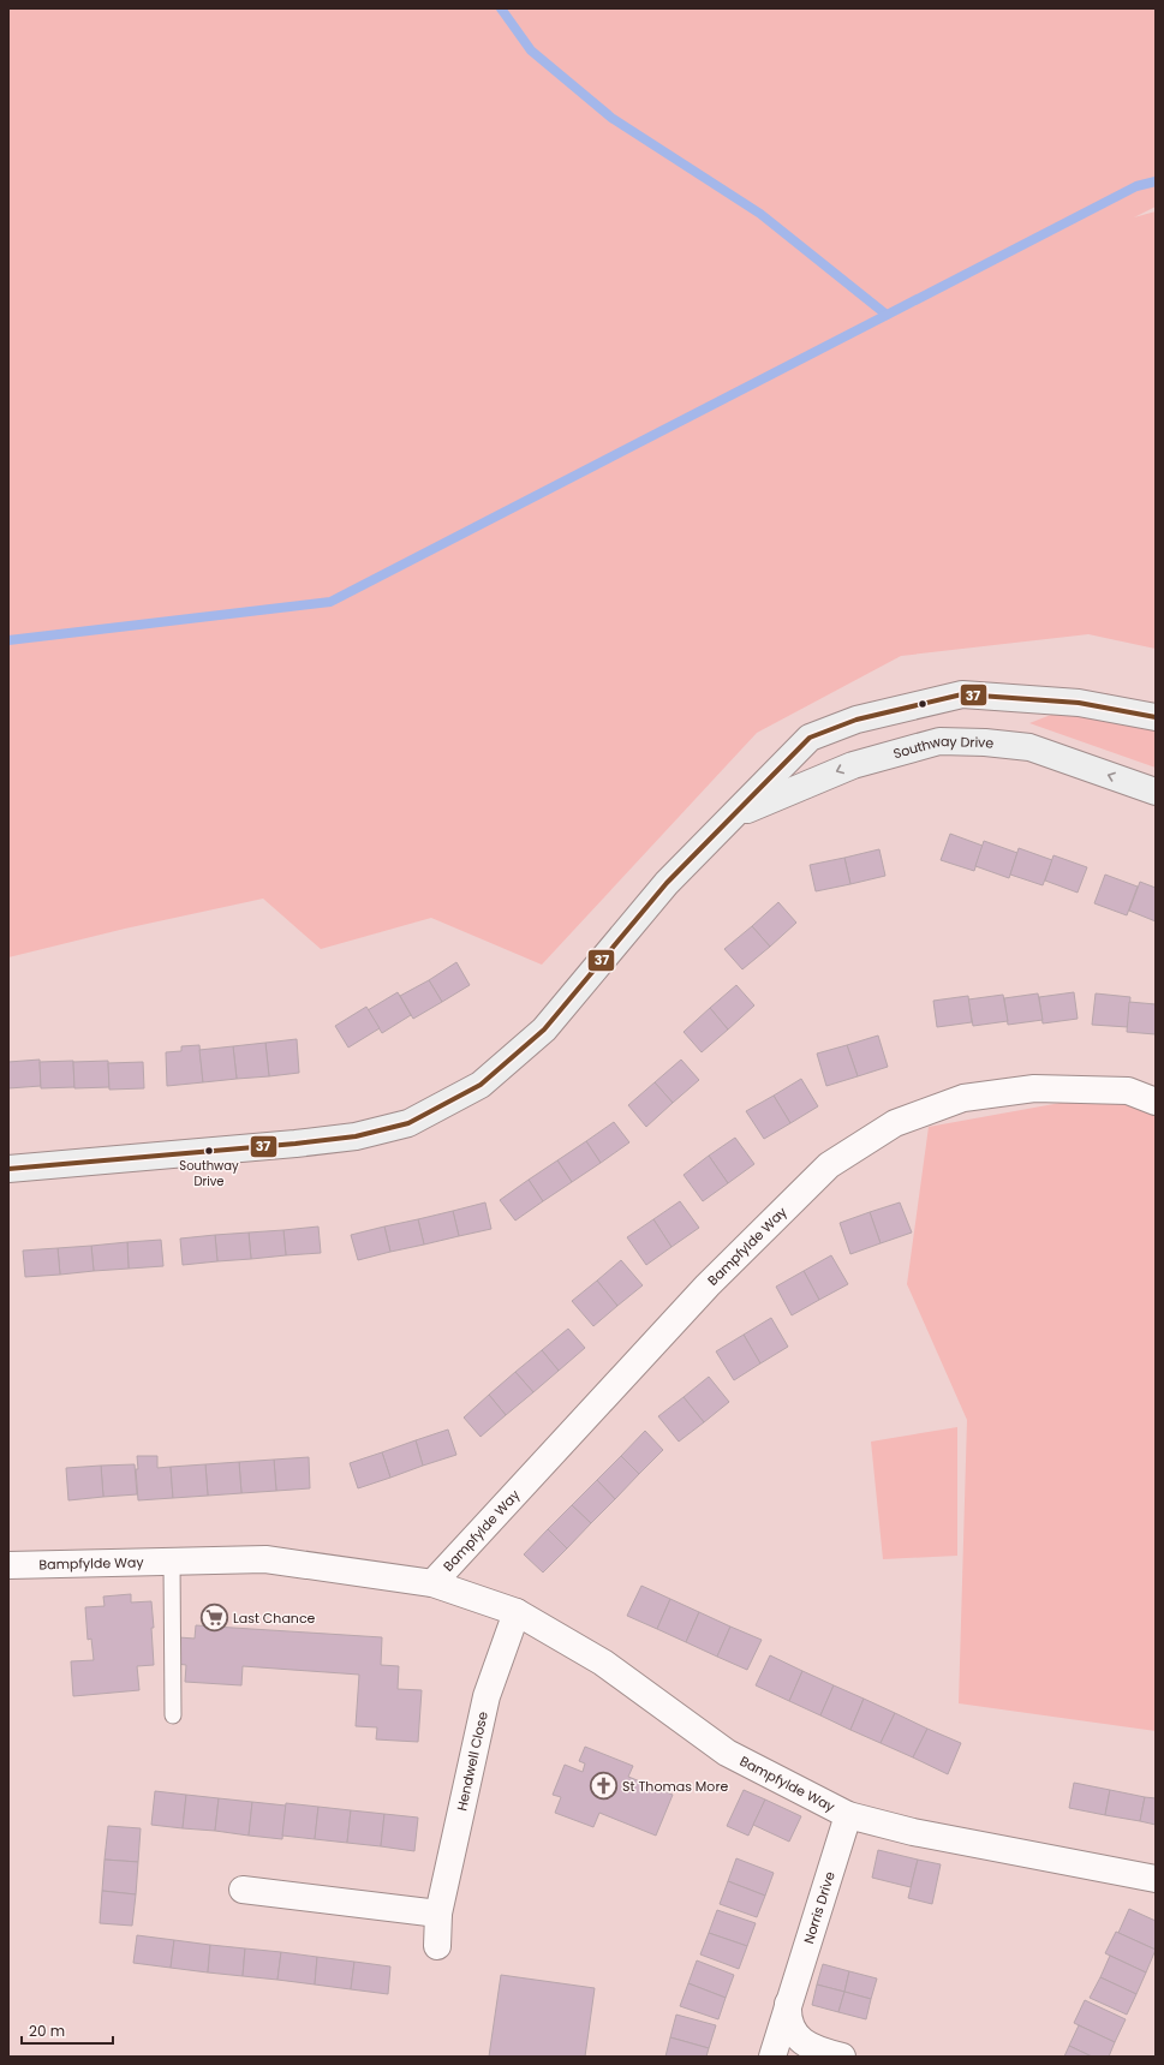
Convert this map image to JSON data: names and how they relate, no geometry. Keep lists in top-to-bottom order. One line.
{"streets":{"street":["Southway Drive","Bampfylde Way","Hendwell Close","Norris Drive"]},"crossings":[["Bampfylde Way","Hendwell Close"],["Bampfylde Way","Norris Drive"]],"places":{"other":["Southway Drive"],"supermarket":["Last Chance"],"church":["St Thomas More"]},"lines":["transit line 37"],"scale_bar":"20 m"}
